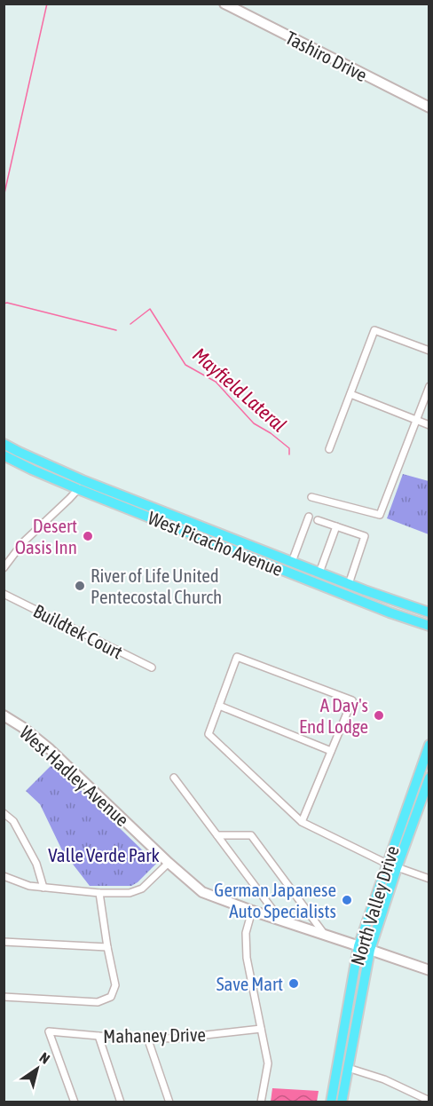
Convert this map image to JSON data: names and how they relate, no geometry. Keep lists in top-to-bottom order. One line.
{"streets":{"main road":["West Picacho Avenue","North Valley Drive"],"street":["Tashiro Drive","Buildtek Court","West Hadley Avenue","Mahaney Drive"]},"crossings":[["West Hadley Avenue","North Valley Drive"]],"water":["Mayfield Lateral"],"parks":["Valle Verde Park"],"places":["Desert Oasis Inn","River of Life United Pentecostal Church","A Day's End Lodge","German Japanese Auto Specialists","Save Mart"],"north":"top right"}
